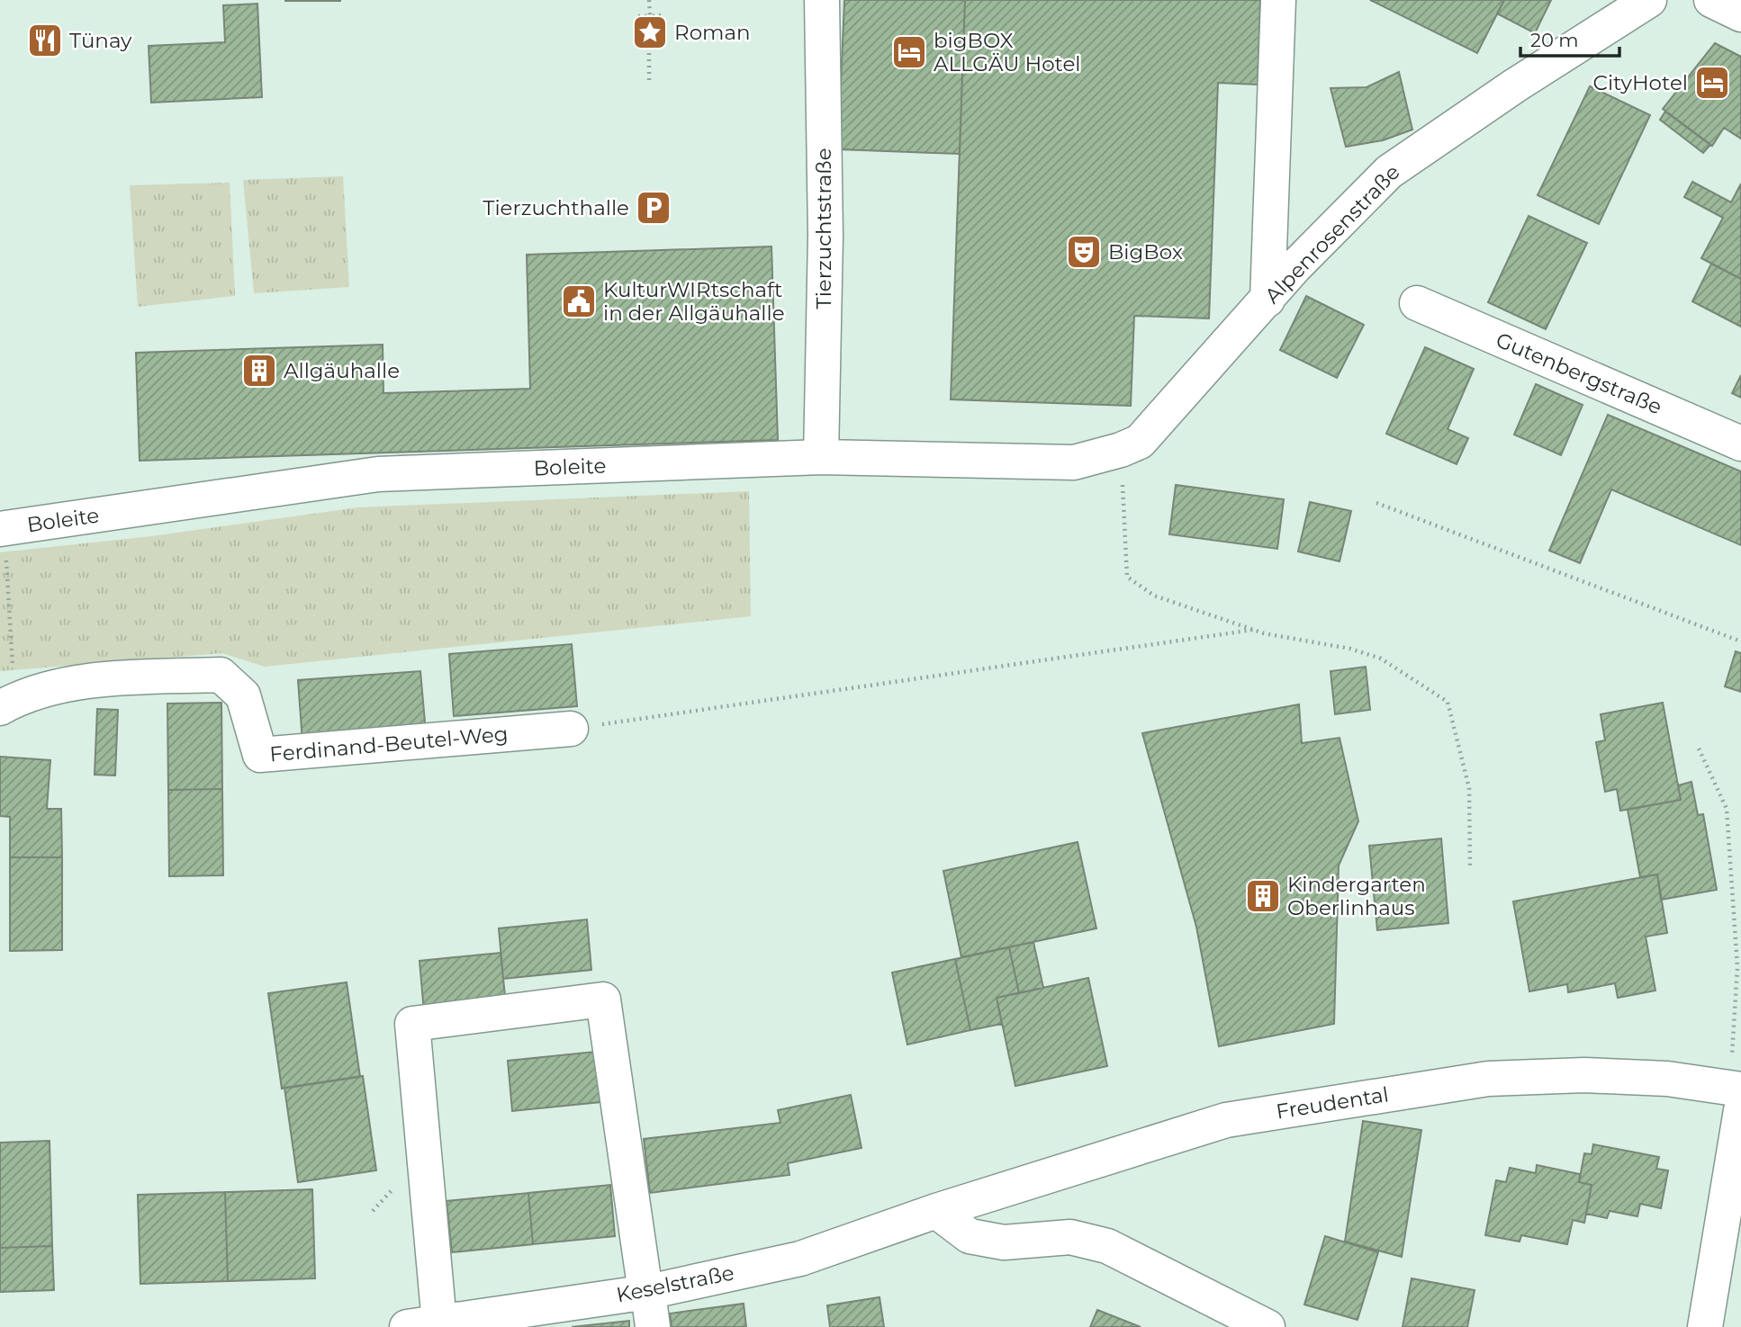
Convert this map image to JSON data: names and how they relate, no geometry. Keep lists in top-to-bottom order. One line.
{"streets":{"street":["Tierzuchtstraße","Alpenrosenstraße","Gutenbergstraße","Boleite","Ferdinand-Beutel-Weg","Freudental","Keselstraße"]},"crossings":[["Tierzuchtstraße","Boleite"],["Alpenrosenstraße","Boleite"],["Freudental","Keselstraße"]],"places":{"place":["Roman"],"restaurant":["Tünay"],"hotel":["bigBOX ALLGÄU Hotel","CityHotel"],"parking":["Tierzuchthalle"],"theatre":["BigBox"],"public building":["KulturWIRtschaft in der Allgäuhalle"],"building":["Allgäuhalle","Kindergarten Oberlinhaus"]},"scale_bar":"20 m"}
